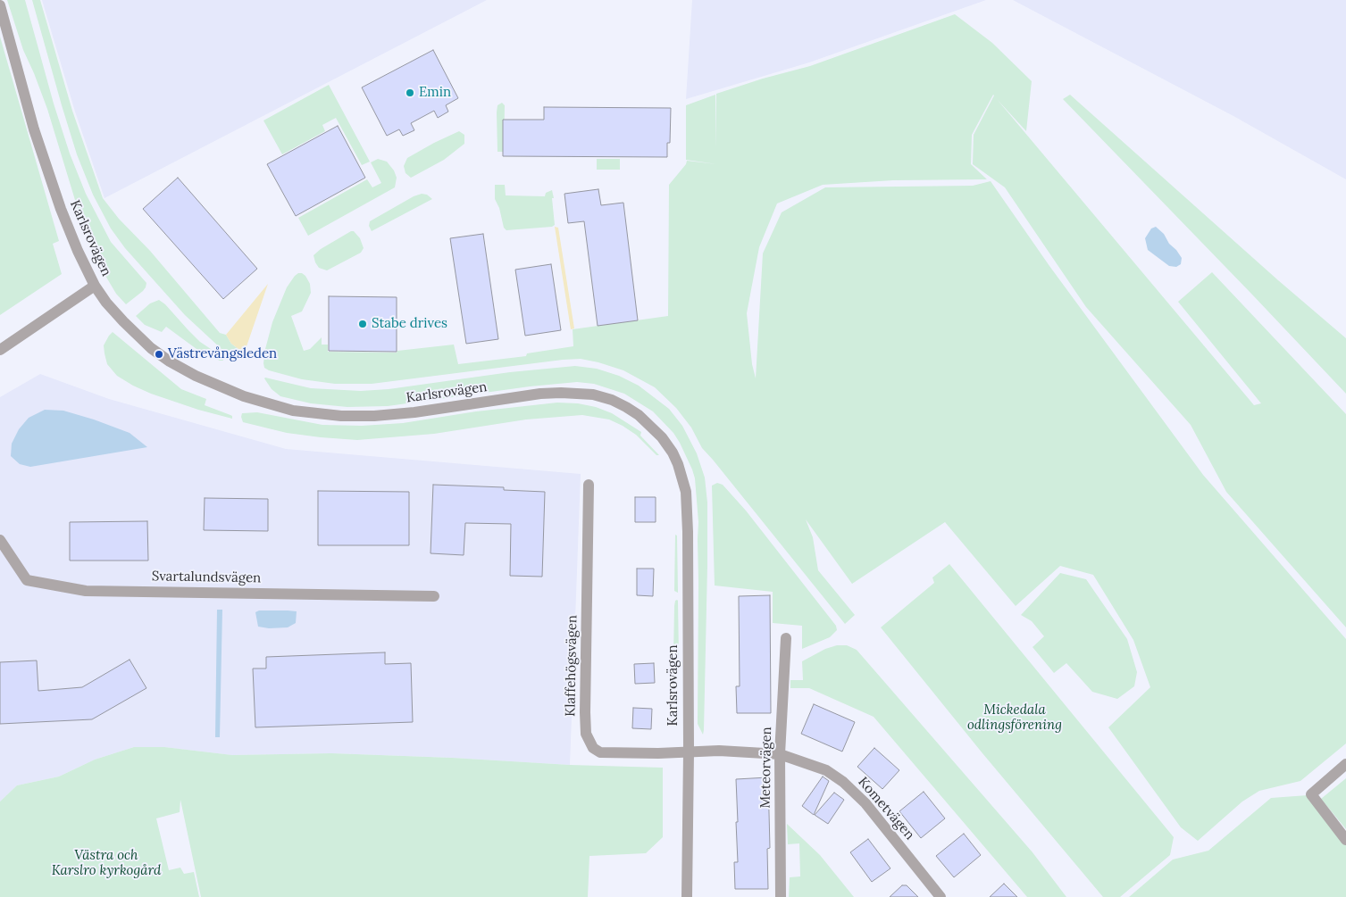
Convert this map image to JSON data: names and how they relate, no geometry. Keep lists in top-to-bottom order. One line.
{"streets":{"street":["Karlsrovägen","Svartalundsvägen","Klaffehögsvägen","Meteorvägen","Kometvägen"]},"crossings":[["Karlsrovägen","Klaffehögsvägen"],["Karlsrovägen","Kometvägen"],["Klaffehögsvägen","Kometvägen"],["Meteorvägen","Kometvägen"]],"parks":["Mickedala odlingsförening","Västra och Karslro kyrkogård"],"places":["Emin","Stabe drives","Västrevångsleden"]}
